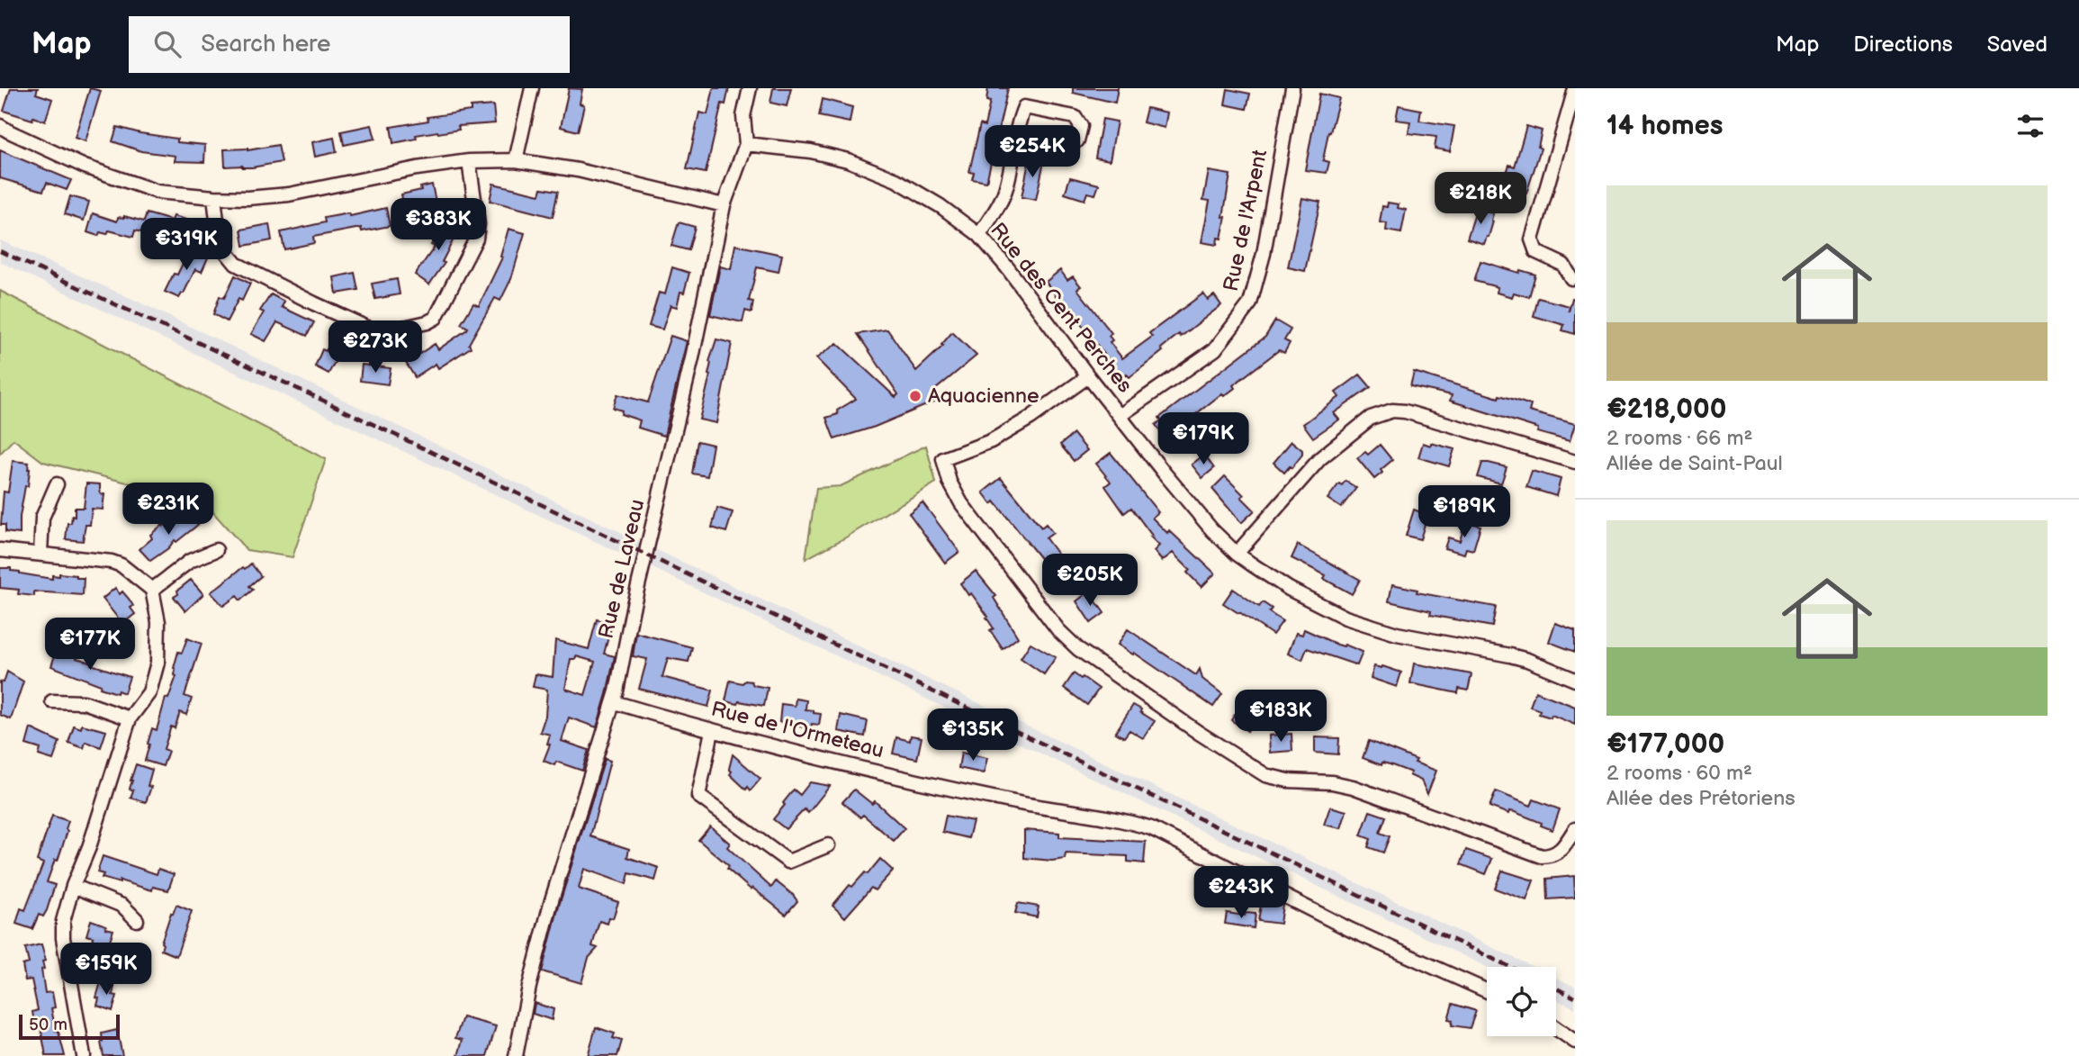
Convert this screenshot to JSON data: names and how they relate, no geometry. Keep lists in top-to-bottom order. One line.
{"streets":{"street":["Rue de l'Arpent","Rue des Cent Perches","Rue de Laveau","Rue de l'Ormeteau"]},"crossings":[["Rue de l'Arpent","Rue des Cent Perches"],["Rue des Cent Perches","Rue de Laveau"],["Rue de Laveau","Rue de l'Ormeteau"]],"places":["Aquacienne"],"scale_bar":"50 m","page":{"header":"Map","search":"Search here","nav":["Map","Directions","Saved"],"heading":"14 homes","price":["€254K","€218K","€383K","€319K","€273K","€179K","€231K","€189K","€205K","€177K","€183K","€135K","€243K","€159K"],"list":[{"name":"€218,000","note":"2 rooms · 66 m² · Allée de Saint-Paul"},{"name":"€177,000","note":"2 rooms · 60 m² · Allée des Prétoriens"}],"scale":"50 m"}}
